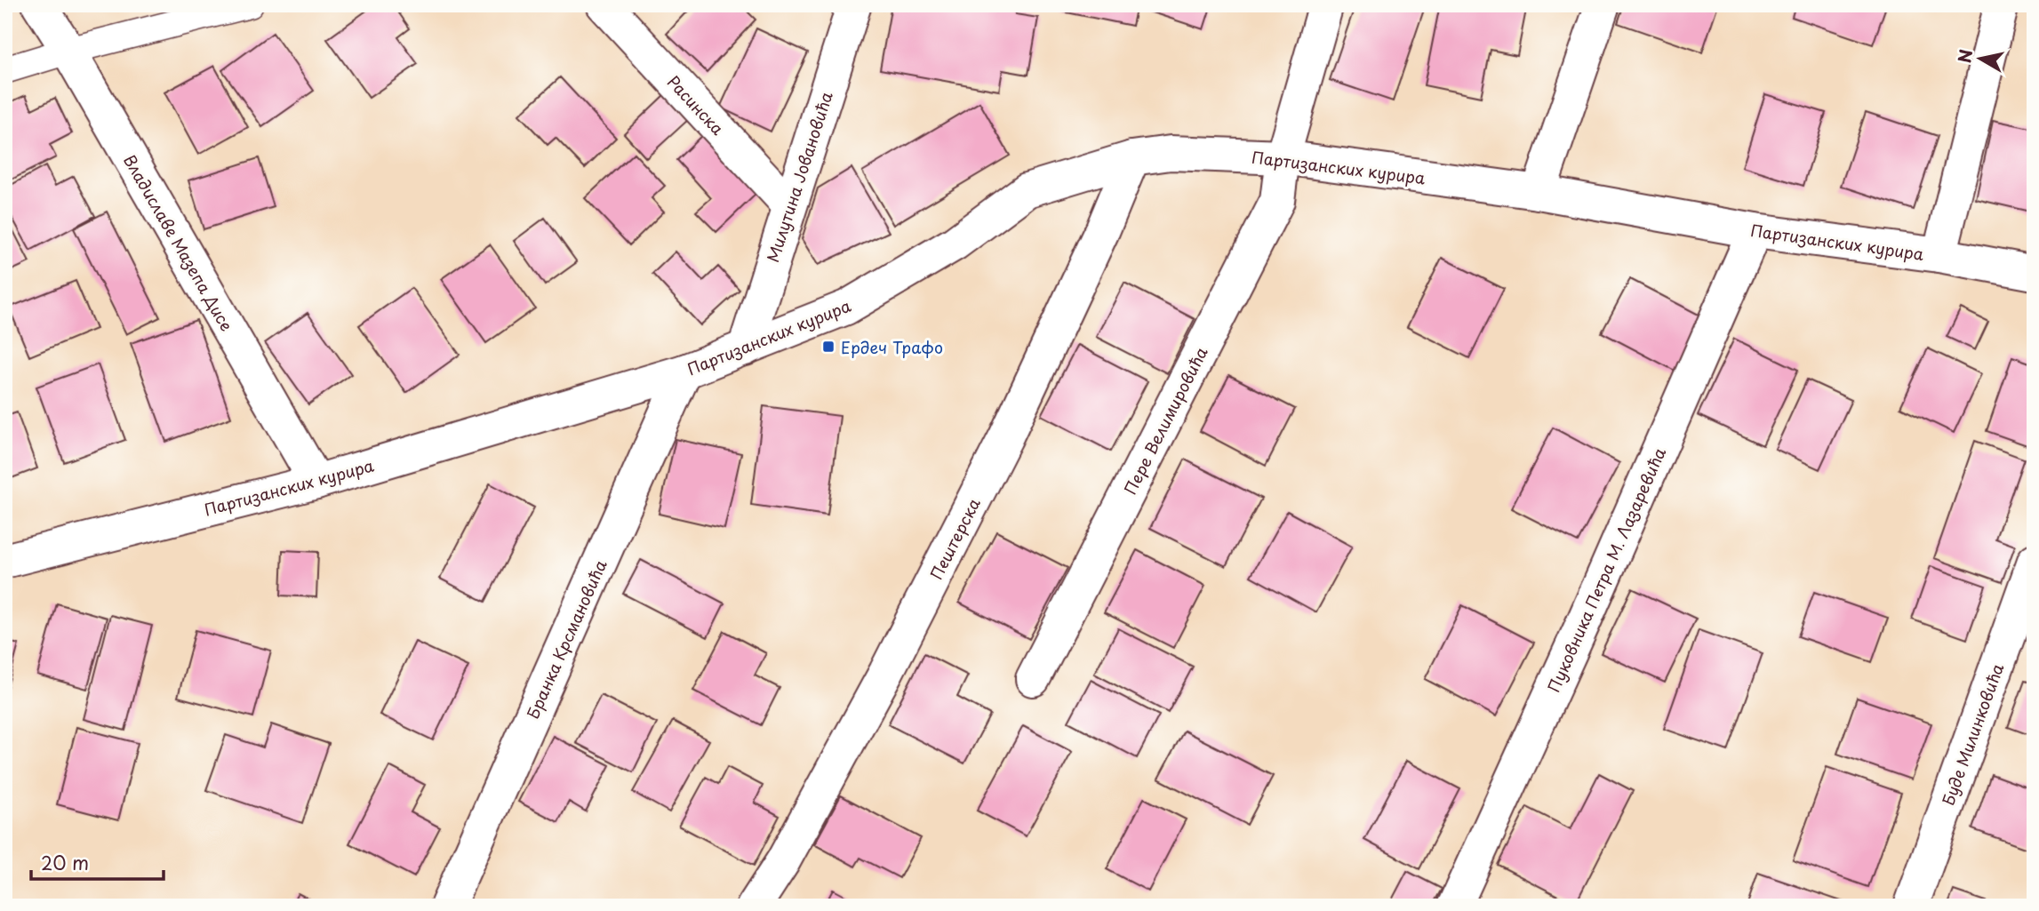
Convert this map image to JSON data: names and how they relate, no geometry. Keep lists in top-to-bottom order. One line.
{"streets":{"street":["Расинска","Партизанских курира","Милутина Јовановића","Владиславе Мазепа Дисе","Пере Велимировића","Пештерска","Пуковника Петра М. Лазаревића","Бранка Крсмановића","Буде Милинковића"]},"crossings":[["Расинска","Милутина Јовановића"],["Партизанских курира","Милутина Јовановића"],["Партизанских курира","Владиславе Мазепа Дисе"],["Партизанских курира","Пере Велимировића"],["Партизанских курира","Пештерска"],["Партизанских курира","Пуковника Петра М. Лазаревића"],["Партизанских курира","Бранка Крсмановића"]],"places":{"transit":["Ердеч Трафо"]},"scale_bar":"20 m","north":"left"}
